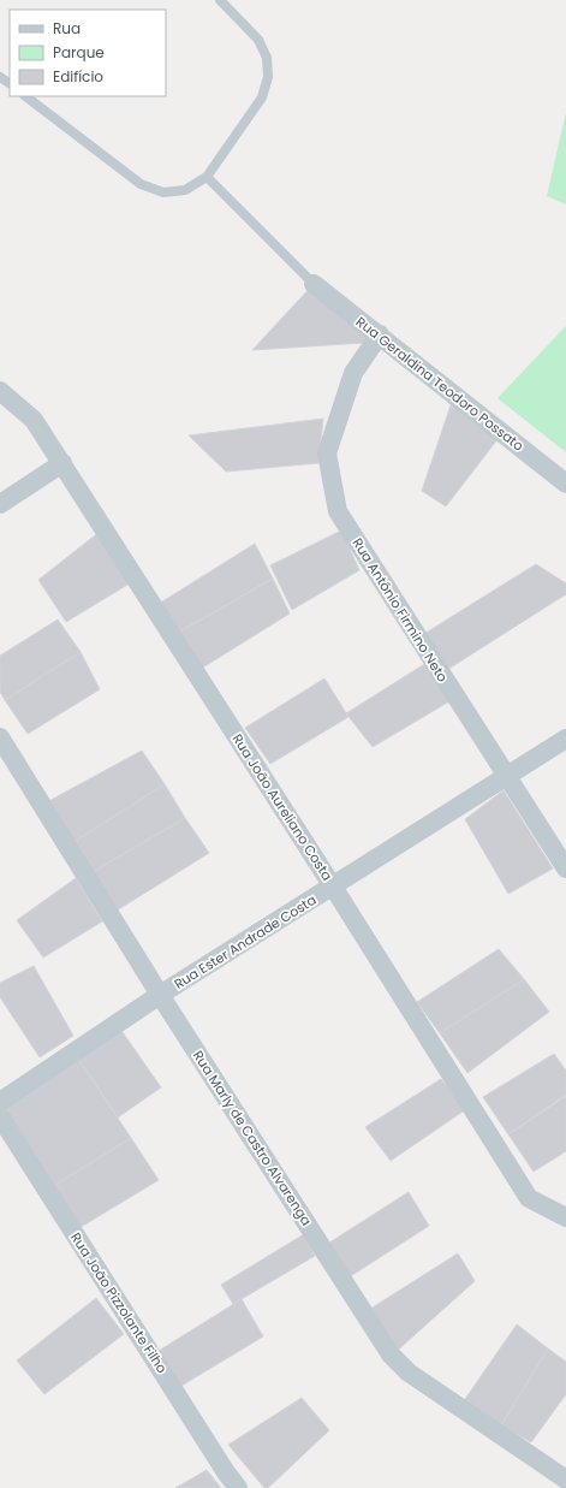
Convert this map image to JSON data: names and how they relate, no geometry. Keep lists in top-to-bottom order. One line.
{"streets":{"street":["Rua Geraldina Teodoro Possato","Rua Antônio Firmino Neto","Rua João Aureliano Costa","Rua Ester Andrade Costa","Rua Marly de Castro Alvarenga","Rua João Pizzolante Filho"]},"crossings":[["Rua Geraldina Teodoro Possato","Rua Antônio Firmino Neto"],["Rua Antônio Firmino Neto","Rua Ester Andrade Costa"],["Rua João Aureliano Costa","Rua Ester Andrade Costa"],["Rua Ester Andrade Costa","Rua Marly de Castro Alvarenga"]],"legend":["Rua","Parque","Edifício"]}
